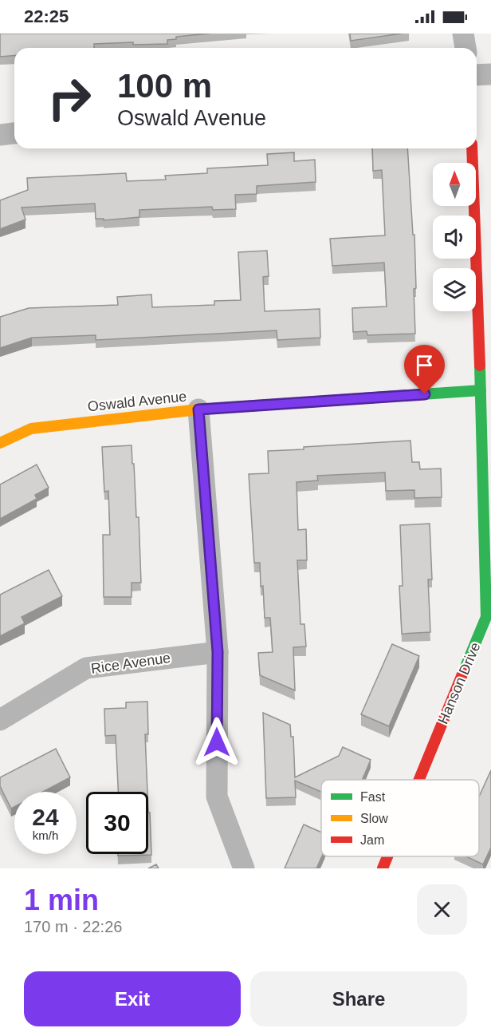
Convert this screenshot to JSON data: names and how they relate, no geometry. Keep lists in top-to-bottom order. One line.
{"streets":{"street":["Oswald Avenue","Rice Avenue","Hanson Drive"]},"crossings":[["Oswald Avenue","Hanson Drive"]],"legend":["Fast","Slow","Jam"],"north":"top","page":{"status":"22:25","turn":["100 m","Oswald Avenue"],"speed":"24 km/h","limit":"30","heading":["1 min","170 m · 22:26"],"buttons":["Exit","Share"]}}
